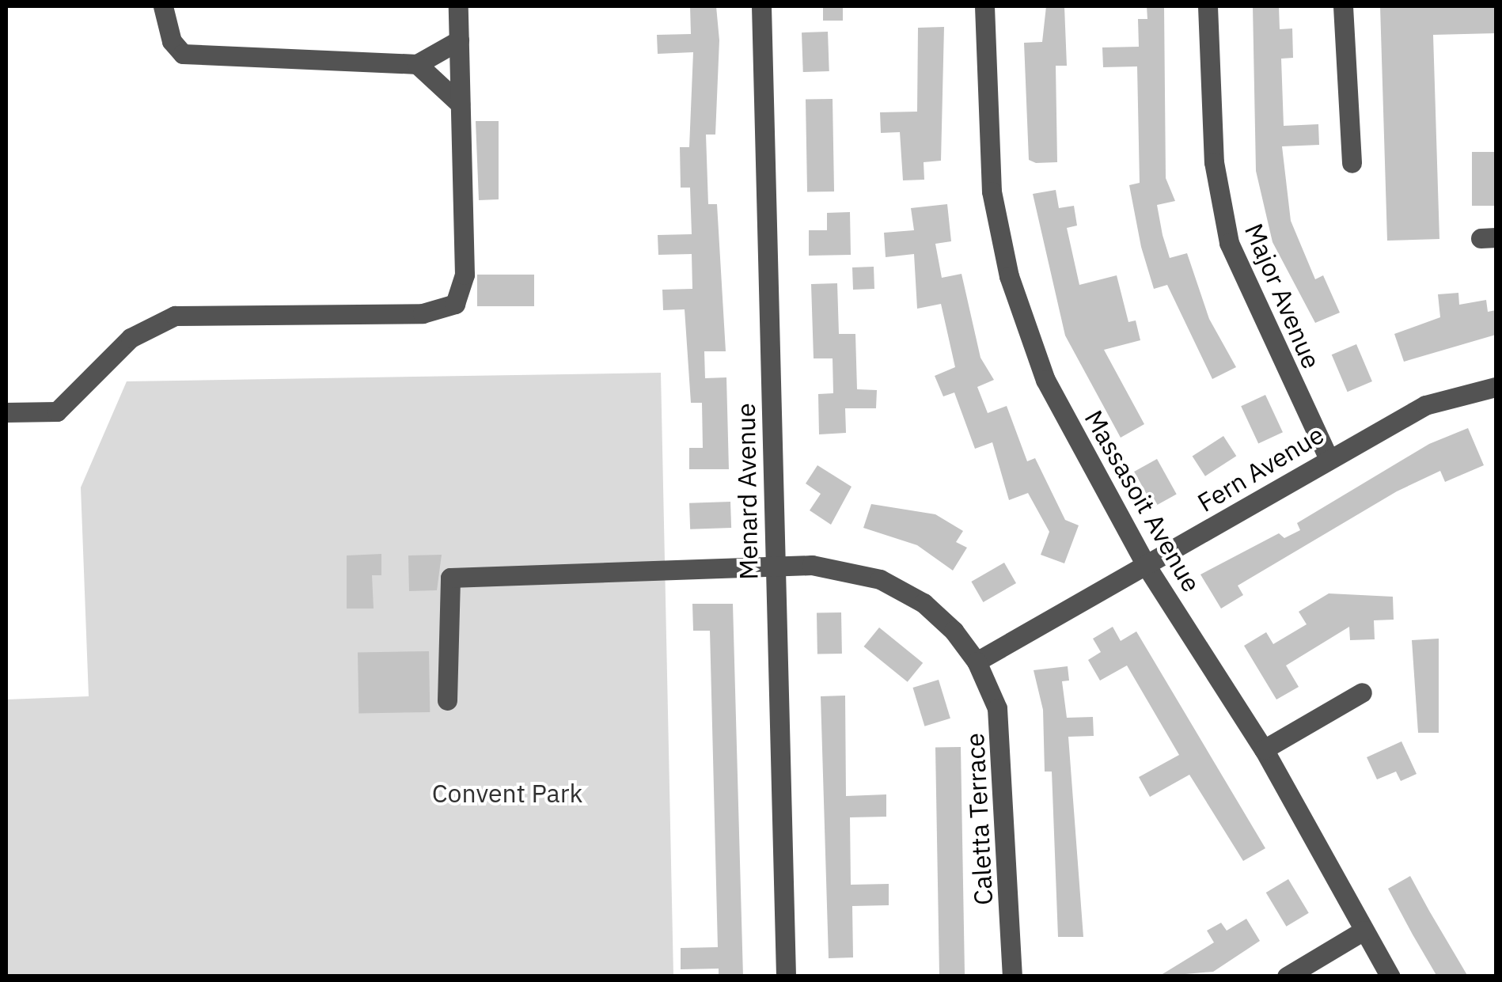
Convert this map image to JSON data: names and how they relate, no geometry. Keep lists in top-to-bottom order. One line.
{"streets":{"street":["Major Avenue","Fern Avenue","Menard Avenue","Massasoit Avenue","Caletta Terrace"]},"crossings":[["Major Avenue","Fern Avenue"],["Fern Avenue","Massasoit Avenue"],["Fern Avenue","Caletta Terrace"],["Menard Avenue","Caletta Terrace"]],"parks":["Convent Park"]}
